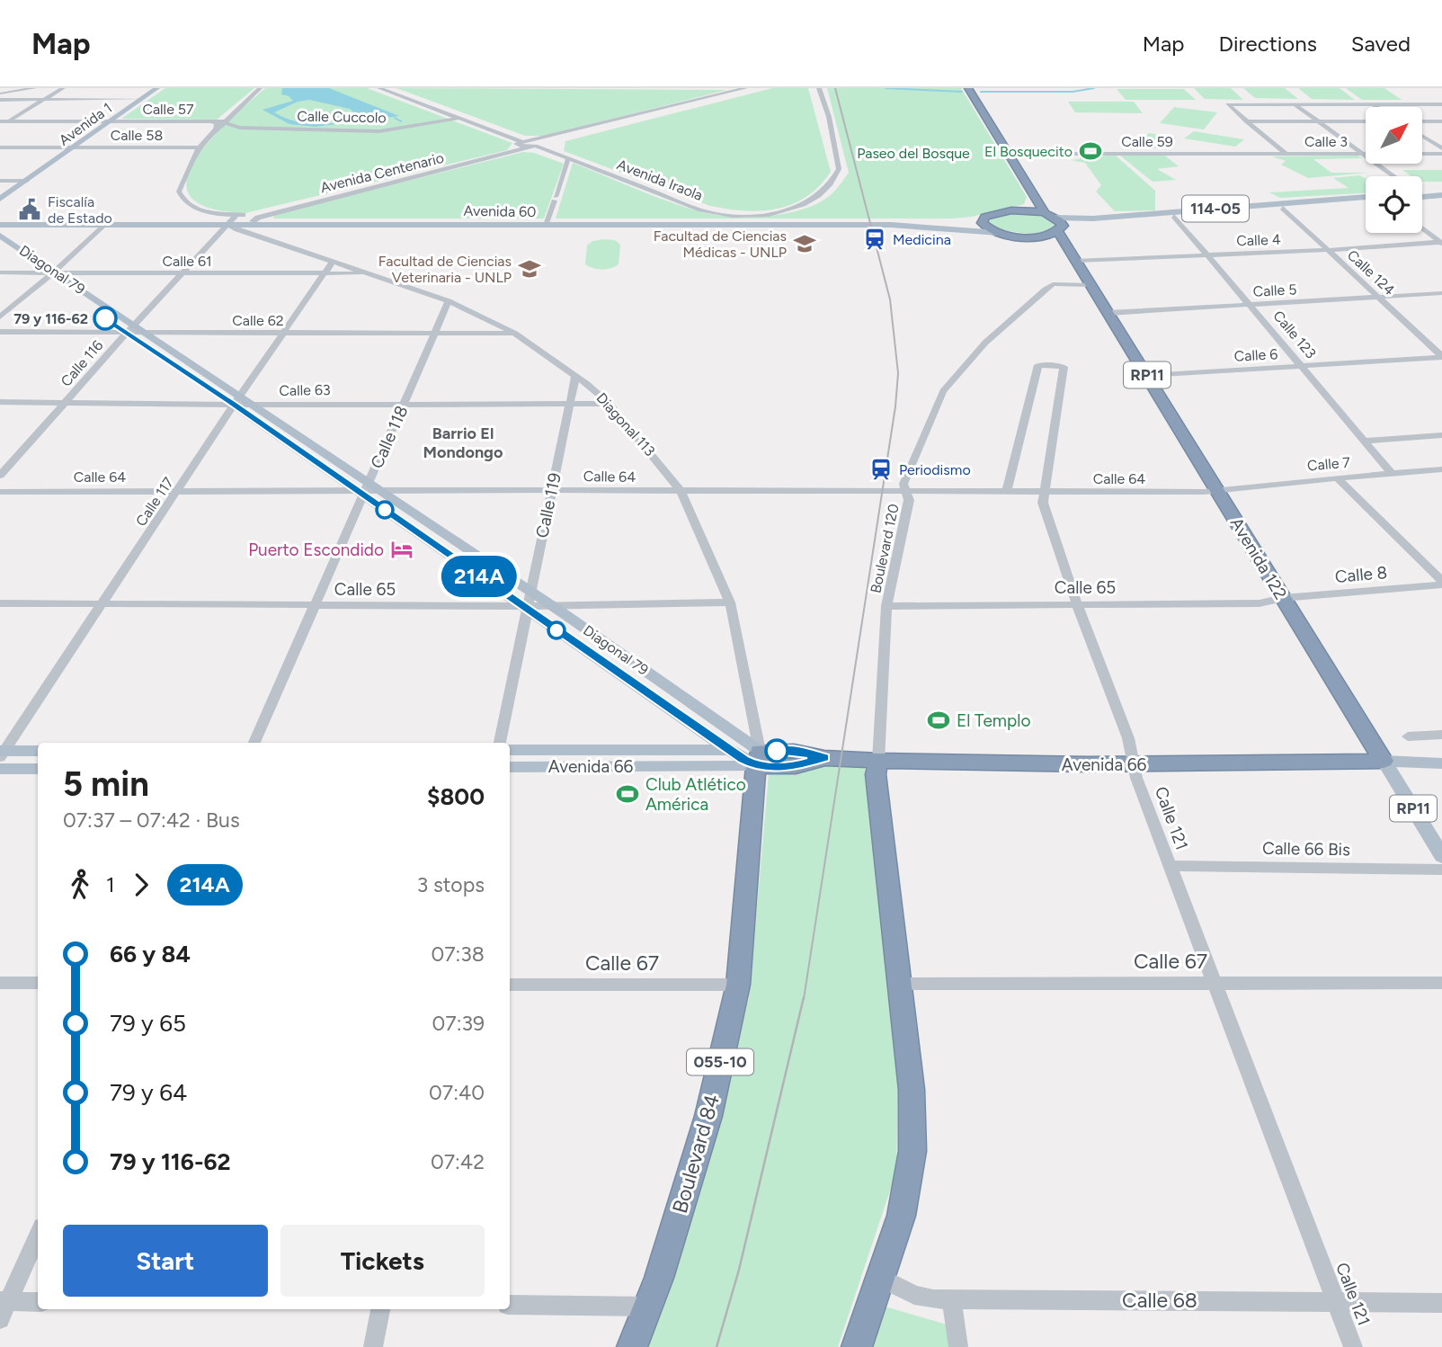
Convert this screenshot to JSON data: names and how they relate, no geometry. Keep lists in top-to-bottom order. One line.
{"streets":{"highway":["RP11","Avenida 122","Avenida 66","055-10","Boulevard 84"],"main road":["Avenida 1","114-05","Avenida 60","Diagonal 79"],"street":["Calle 57","Calle Cuccolo","Calle 58","Calle 59","Calle 3","Avenida Centenario","Avenida Iraola","Calle 4","Calle 61","Calle 124","Calle 5","Calle 62","Calle 123","Calle 6","Calle 116","Calle 63","Diagonal 113","Calle 118","Calle 7","Calle 64","Calle 117","Calle 119","Boulevard 120","Calle 8","Calle 65","Calle 121","Calle 66 Bis","Calle 67","Calle 68"]},"crossings":[["Calle 57","Calle Cuccolo"],["Calle 57","Avenida 1"],["Avenida 1","Calle 58"],["Calle 58","Diagonal 113"],["Calle 59","Calle 3"],["Calle 59","RP11"],["Avenida Centenario","Avenida Iraola"],["Avenida Centenario","Avenida 60"],["114-05","Calle 124"],["114-05","Calle 123"],["114-05","RP11"],["114-05","Avenida 122"],["Avenida 60","Calle 116"],["Avenida 60","Diagonal 113"],["Calle 4","Calle 124"],["Calle 4","Calle 123"],["Calle 4","Avenida 122"],["Calle 61","Diagonal 79"],["Calle 61","Calle 116"],["Calle 61","Diagonal 113"],["Calle 61","Calle 117"],["Diagonal 79","Calle 62"],["Diagonal 79","Calle 116"],["Diagonal 79","Calle 63"],["Diagonal 79","Diagonal 113"],["Diagonal 79","Calle 118"],["Diagonal 79","Calle 64"],["Diagonal 79","Calle 117"],["Diagonal 79","Calle 119"],["Diagonal 79","Calle 65"],["Diagonal 79","Avenida 66"],["Diagonal 79","Boulevard 84"],["Calle 124","Calle 5"],["Calle 124","Calle 6"],["Calle 5","Calle 123"],["Calle 5","Avenida 122"],["Calle 62","Calle 116"],["Calle 62","Diagonal 113"],["Calle 62","Calle 118"],["Calle 62","Calle 117"],["Calle 123","Calle 6"],["Calle 123","Calle 7"],["Calle 6","Avenida 122"],["Calle 116","Diagonal 113"],["RP11","Avenida 122"],["Calle 63","Diagonal 113"],["Calle 63","Calle 118"],["Calle 63","Calle 119"],["Diagonal 113","Calle 118"],["Diagonal 113","Calle 64"],["Diagonal 113","Calle 117"],["Diagonal 113","Calle 119"],["Diagonal 113","Calle 65"],["Diagonal 113","Avenida 66"],["Diagonal 113","Boulevard 84"],["Calle 118","Calle 64"],["Calle 118","Calle 65"],["Calle 7","Calle 64"],["Calle 7","Avenida 122"],["Calle 64","Calle 117"],["Calle 64","Calle 119"],["Calle 64","Boulevard 120"],["Calle 64","Avenida 122"],["Calle 64","Calle 121"],["Calle 117","Calle 65"],["Calle 119","Calle 65"],["Boulevard 120","Avenida 122"],["Boulevard 120","Calle 65"],["Boulevard 120","Avenida 66"],["Avenida 122","Calle 8"],["Avenida 122","Calle 65"],["Avenida 122","Avenida 66"],["Calle 8","Calle 65"],["Calle 65","Calle 121"],["Avenida 66","Calle 121"],["Avenida 66","Boulevard 84"],["Calle 121","Calle 66 Bis"],["Calle 121","Calle 67"],["Calle 121","Calle 68"],["Calle 67","Boulevard 84"]],"districts":["Barrio El Mondongo"],"parks":["Paseo del Bosque"],"places":{"sports":["El Bosquecito","El Templo","Club Atlético América"],"public building":["Fiscalía de Estado"],"station":["Medicina","Periodismo"],"school or university":["Facultad de Ciencias Médicas - UNLP","Facultad de Ciencias Veterinaria - UNLP"],"other":["79 y 116-62"],"hotel":["Puerto Escondido"]},"lines":["bus line 214A"],"north":"top right","page":{"header":"Map","nav":["Map","Directions","Saved"],"on_map":"214A","heading":["5 min","07:37 – 07:42 · Bus","$800"],"legs":["1","214A","3 stops"],"list":[{"name":"66 y 84","value":"07:38"},{"name":"79 y 65","value":"07:39"},{"name":"79 y 64","value":"07:40"},{"name":"79 y 116-62","value":"07:42"}],"buttons":["Start","Tickets"]}}
